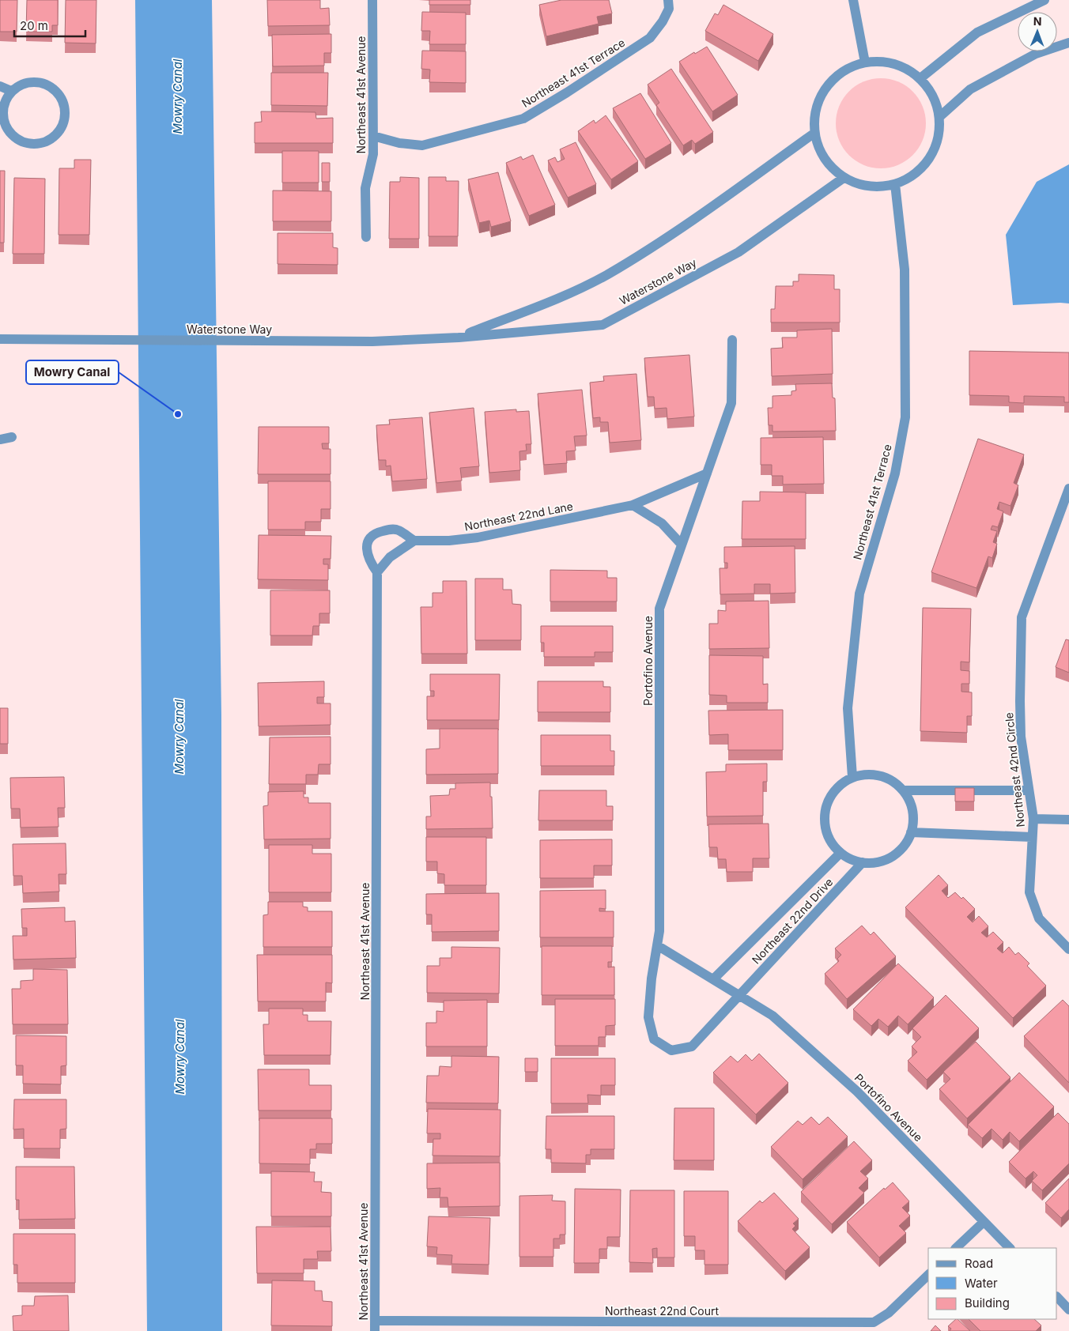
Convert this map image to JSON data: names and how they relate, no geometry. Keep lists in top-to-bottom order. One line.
{"streets":{"street":["Northeast 41st Terrace","Northeast 41st Avenue","Waterstone Way","Northeast 22nd Lane","Portofino Avenue","Northeast 42nd Circle","Northeast 22nd Drive","Northeast 22nd Court"]},"crossings":[["Northeast 41st Terrace","Northeast 41st Avenue"],["Northeast 41st Terrace","Waterstone Way"],["Northeast 41st Terrace","Northeast 22nd Drive"],["Northeast 41st Avenue","Northeast 22nd Court"],["Northeast 22nd Lane","Portofino Avenue"],["Portofino Avenue","Northeast 22nd Drive"]],"water":["Mowry Canal"],"places":["Mowry Canal"],"legend":["Road","Water","Building"],"scale_bar":"20 m","north":"top"}
